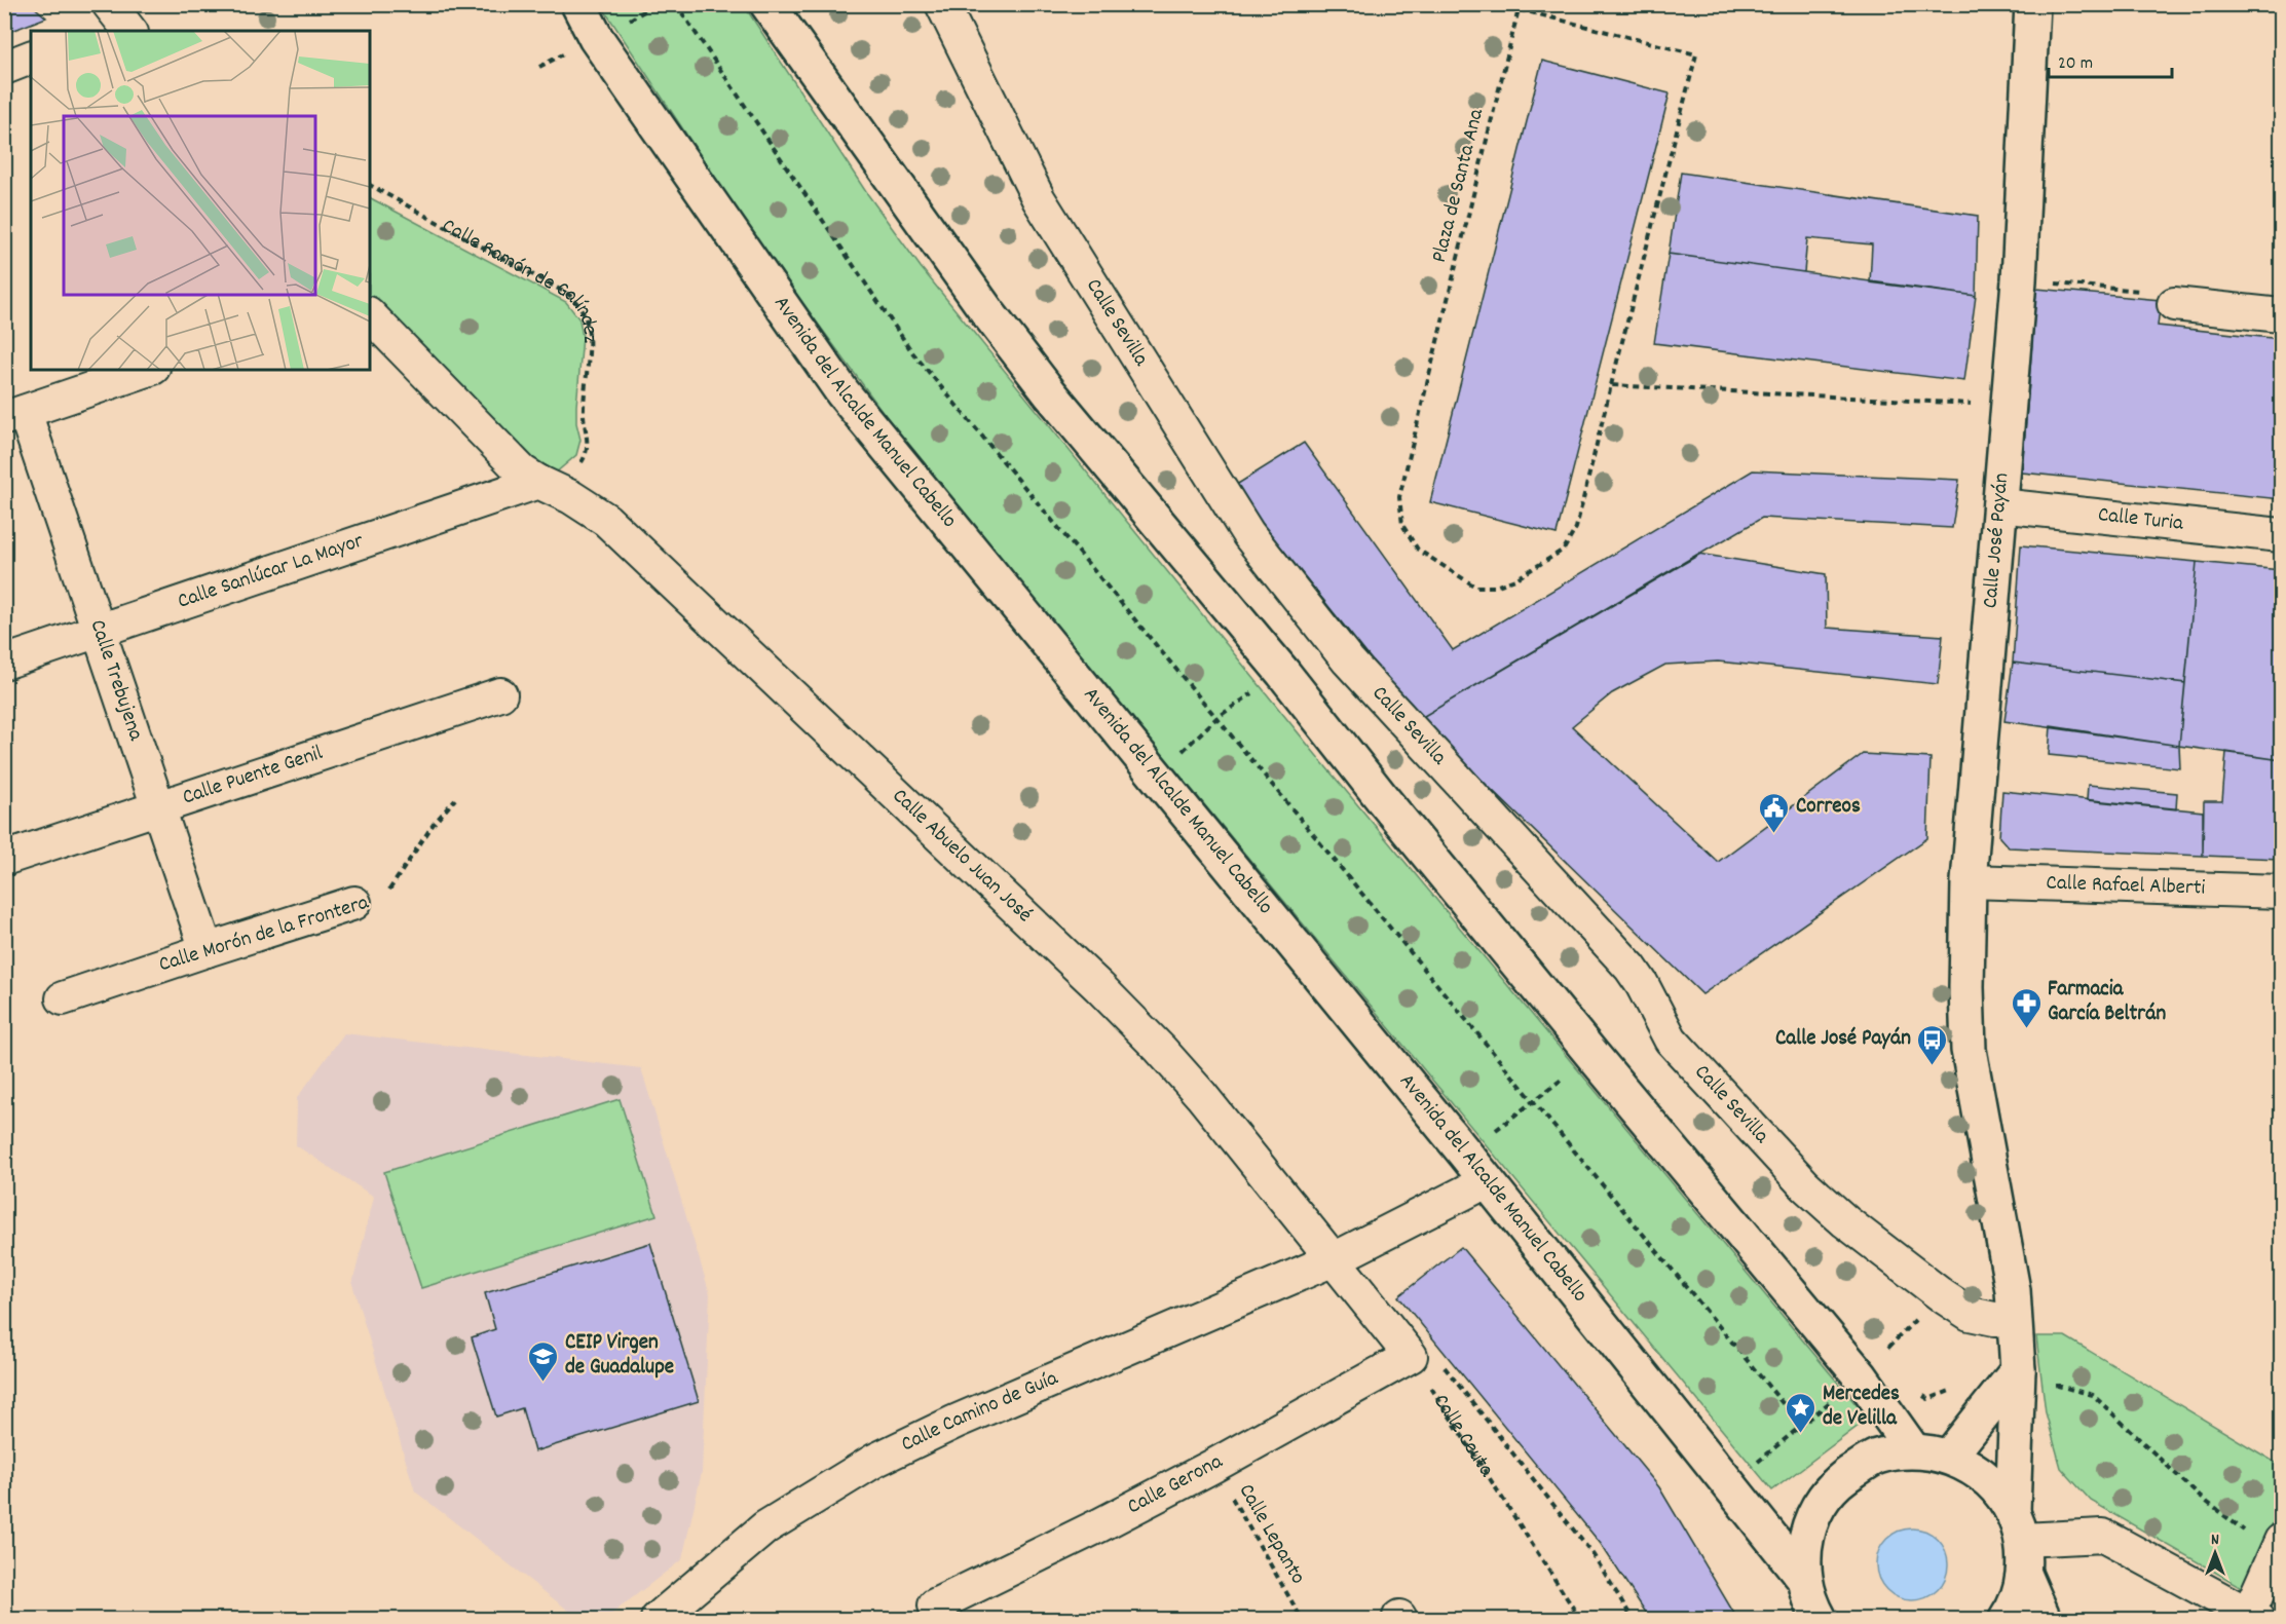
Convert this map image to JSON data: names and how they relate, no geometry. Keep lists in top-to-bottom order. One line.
{"streets":{"main road":["Avenida del Alcalde Manuel Cabello","Calle José Payán"],"street":["Calle Sevilla","Calle Turia","Calle Sanlúcar La Mayor","Calle Trebujena","Calle Puente Genil","Calle Abuelo Juan José","Calle Rafael Alberti","Calle Morón de la Frontera","Calle Camino de Guía","Calle Gerona"],"path":["Plaza de Santa Ana","Calle Ramón de Galíndez","Calle Ceuta","Calle Lepanto"]},"crossings":[["Calle Ramón de Galíndez","Calle Sanlúcar La Mayor"],["Calle Ramón de Galíndez","Calle Abuelo Juan José"],["Calle Sevilla","Calle José Payán"],["Avenida del Alcalde Manuel Cabello","Calle Camino de Guía"],["Calle Turia","Calle José Payán"],["Calle José Payán","Calle Rafael Alberti"],["Calle Sanlúcar La Mayor","Calle Trebujena"],["Calle Sanlúcar La Mayor","Calle Abuelo Juan José"],["Calle Trebujena","Calle Puente Genil"],["Calle Trebujena","Calle Morón de la Frontera"],["Calle Abuelo Juan José","Calle Camino de Guía"],["Calle Ceuta","Calle Gerona"],["Calle Gerona","Calle Lepanto"]],"places":{"public building":["Correos"],"pharmacy":["Farmacia García Beltrán"],"bus stop":["Calle José Payán"],"school or university":["CEIP Virgen de Guadalupe"],"place":["Mercedes de Velilla"]},"scale_bar":"20 m","north":"top"}
